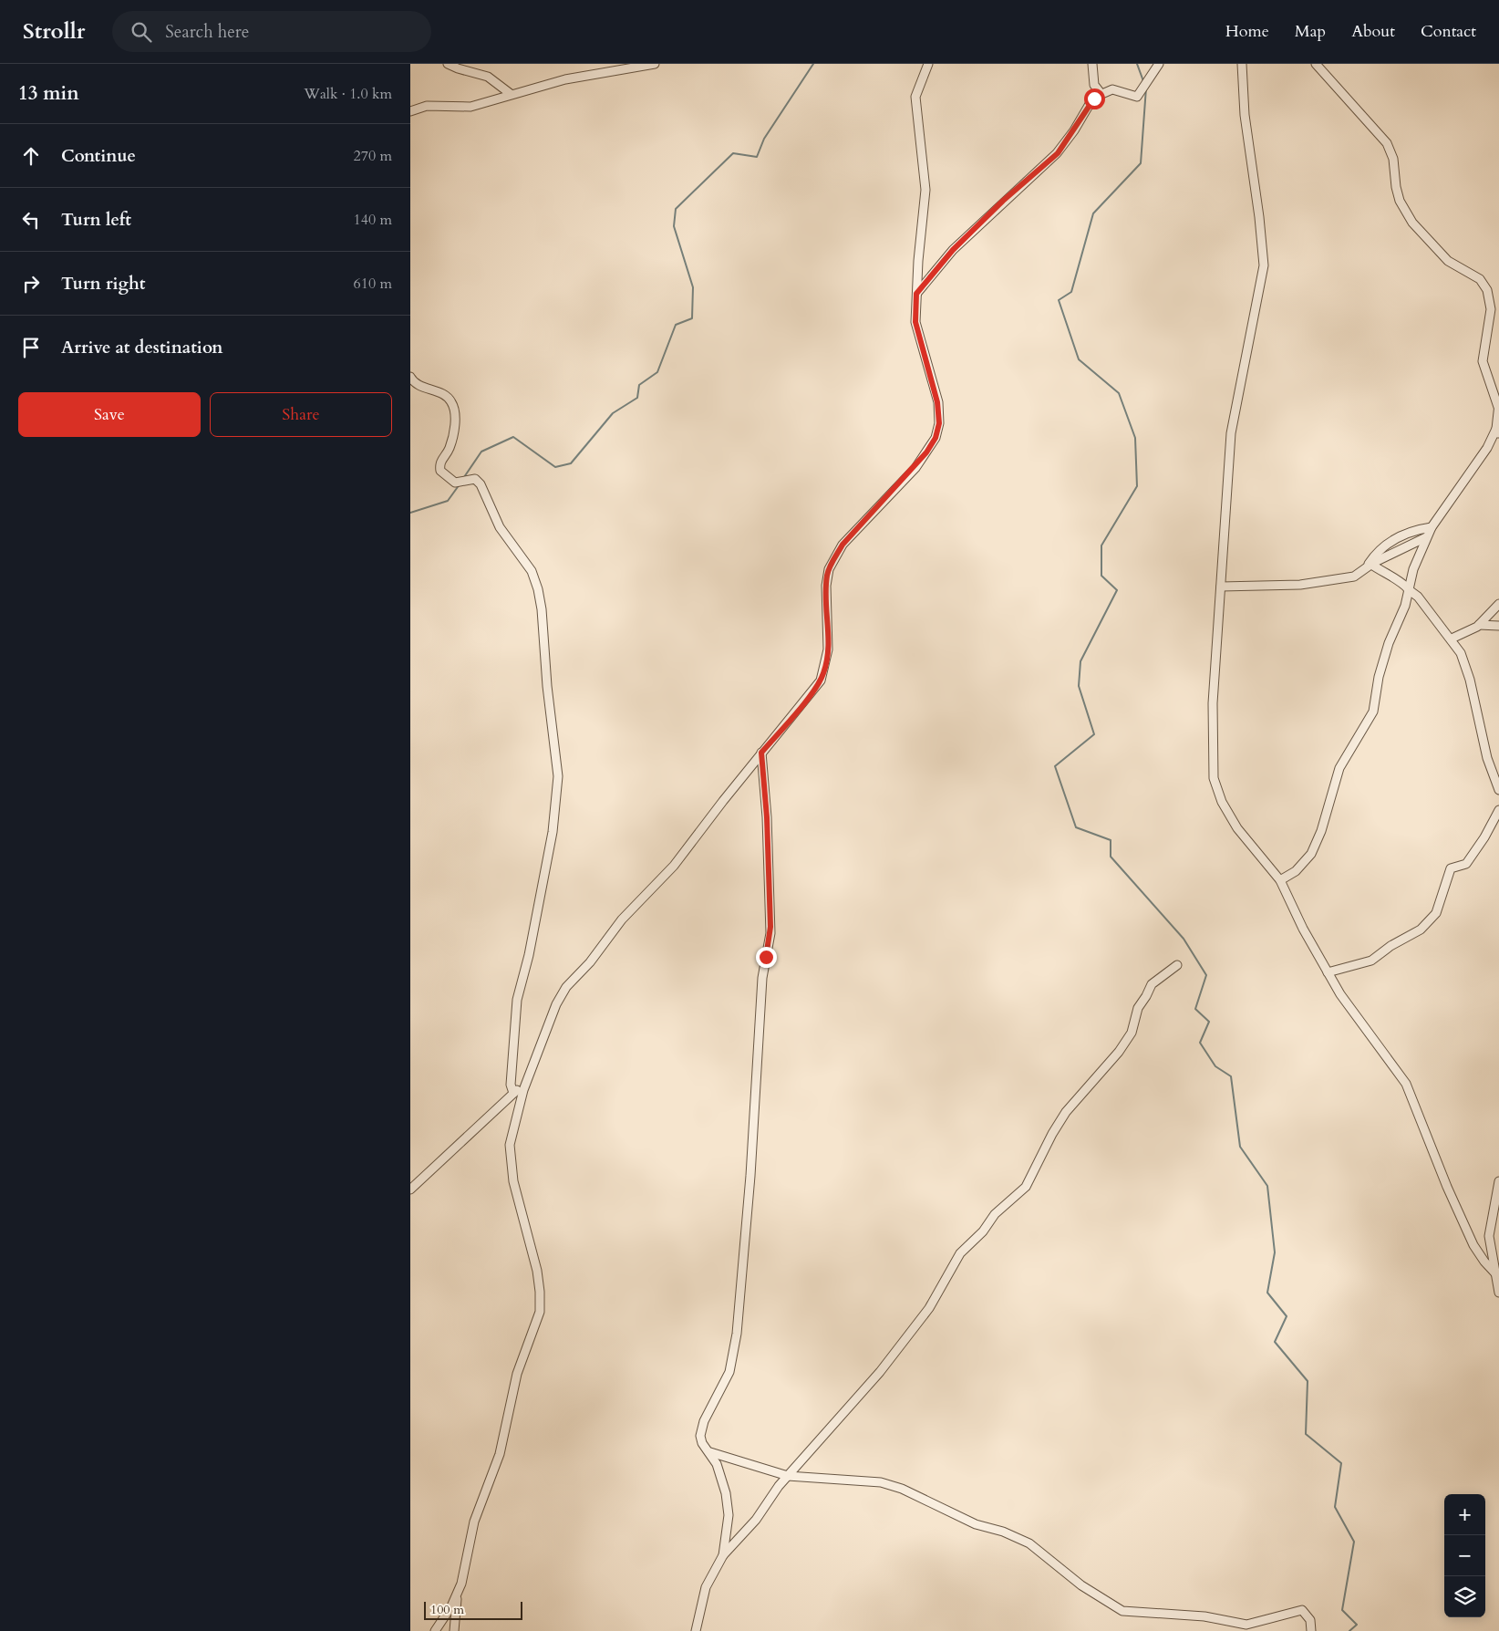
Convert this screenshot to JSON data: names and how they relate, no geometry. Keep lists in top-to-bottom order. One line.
{"scale_bar":"100 m","page":{"header":"Strollr","search":"Search here","nav":["Home","Map","About","Contact"],"heading":["13 min","Walk · 1.0 km"],"list":[["Continue","270 m"],["Turn left","140 m"],["Turn right","610 m"],"Arrive at destination"],"buttons":["Save","Share"],"map_buttons":["+","−"],"scale":"100 m"}}
